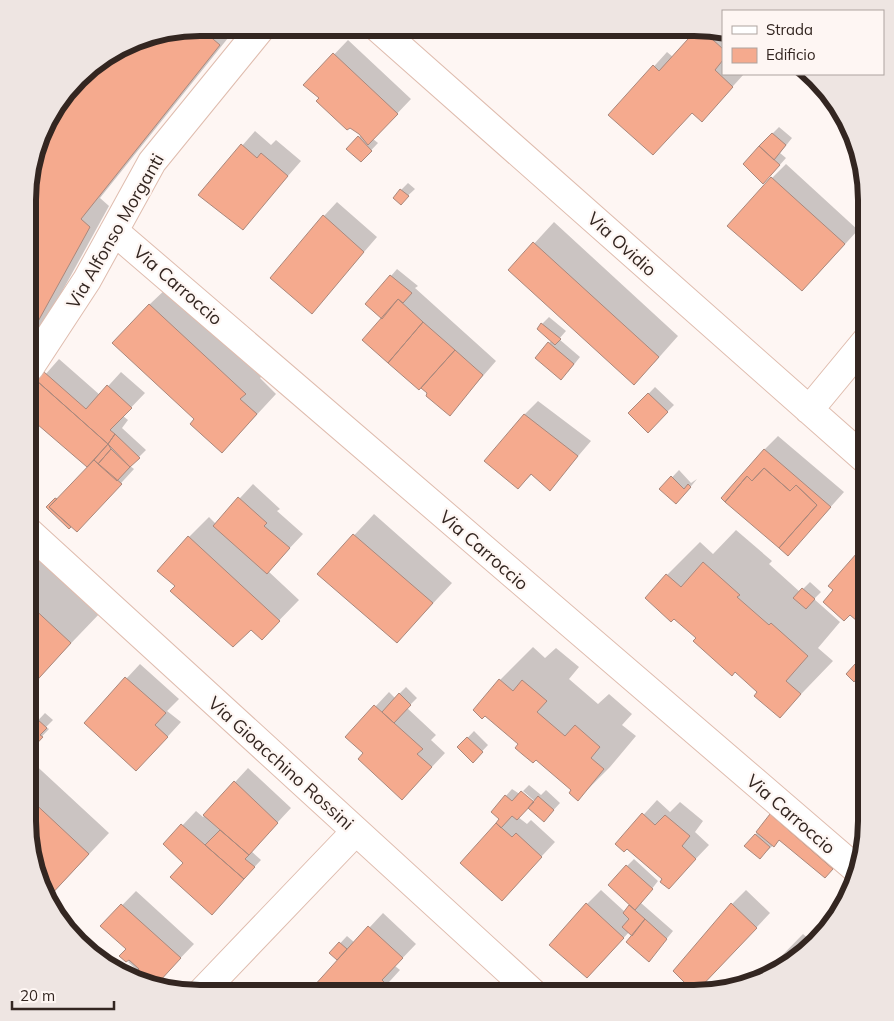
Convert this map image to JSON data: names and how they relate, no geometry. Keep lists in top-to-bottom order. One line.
{"streets":{"street":["Via Alfonso Morganti","Via Ovidio","Via Carroccio","Via Gioacchino Rossini"]},"crossings":[["Via Alfonso Morganti","Via Carroccio"]],"legend":["Strada","Edificio"],"scale_bar":"20 m"}
